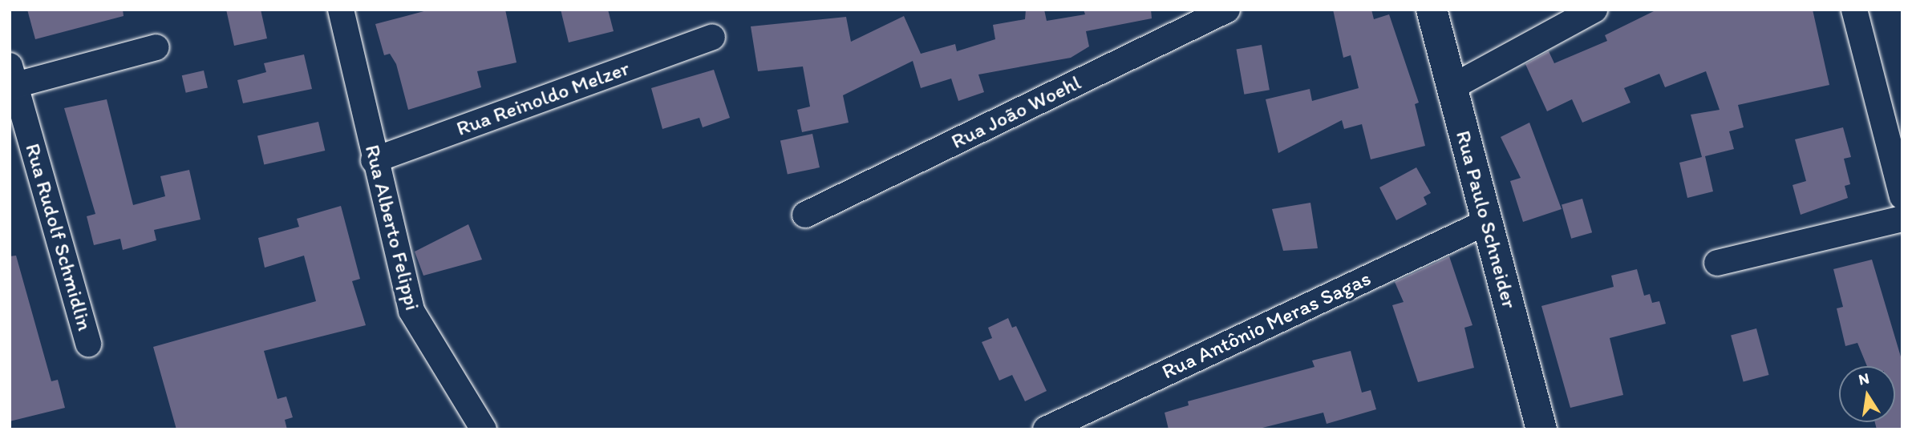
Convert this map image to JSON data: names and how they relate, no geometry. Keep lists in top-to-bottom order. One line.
{"streets":{"street":["Rua Reinoldo Melzer","Rua João Woehl","Rua Paulo Schneider","Rua Alberto Felippi","Rua Rudolf Schmidlin","Rua Antônio Meras Sagas"]},"crossings":[["Rua Reinoldo Melzer","Rua Alberto Felippi"],["Rua Paulo Schneider","Rua Antônio Meras Sagas"]],"north":"top"}
